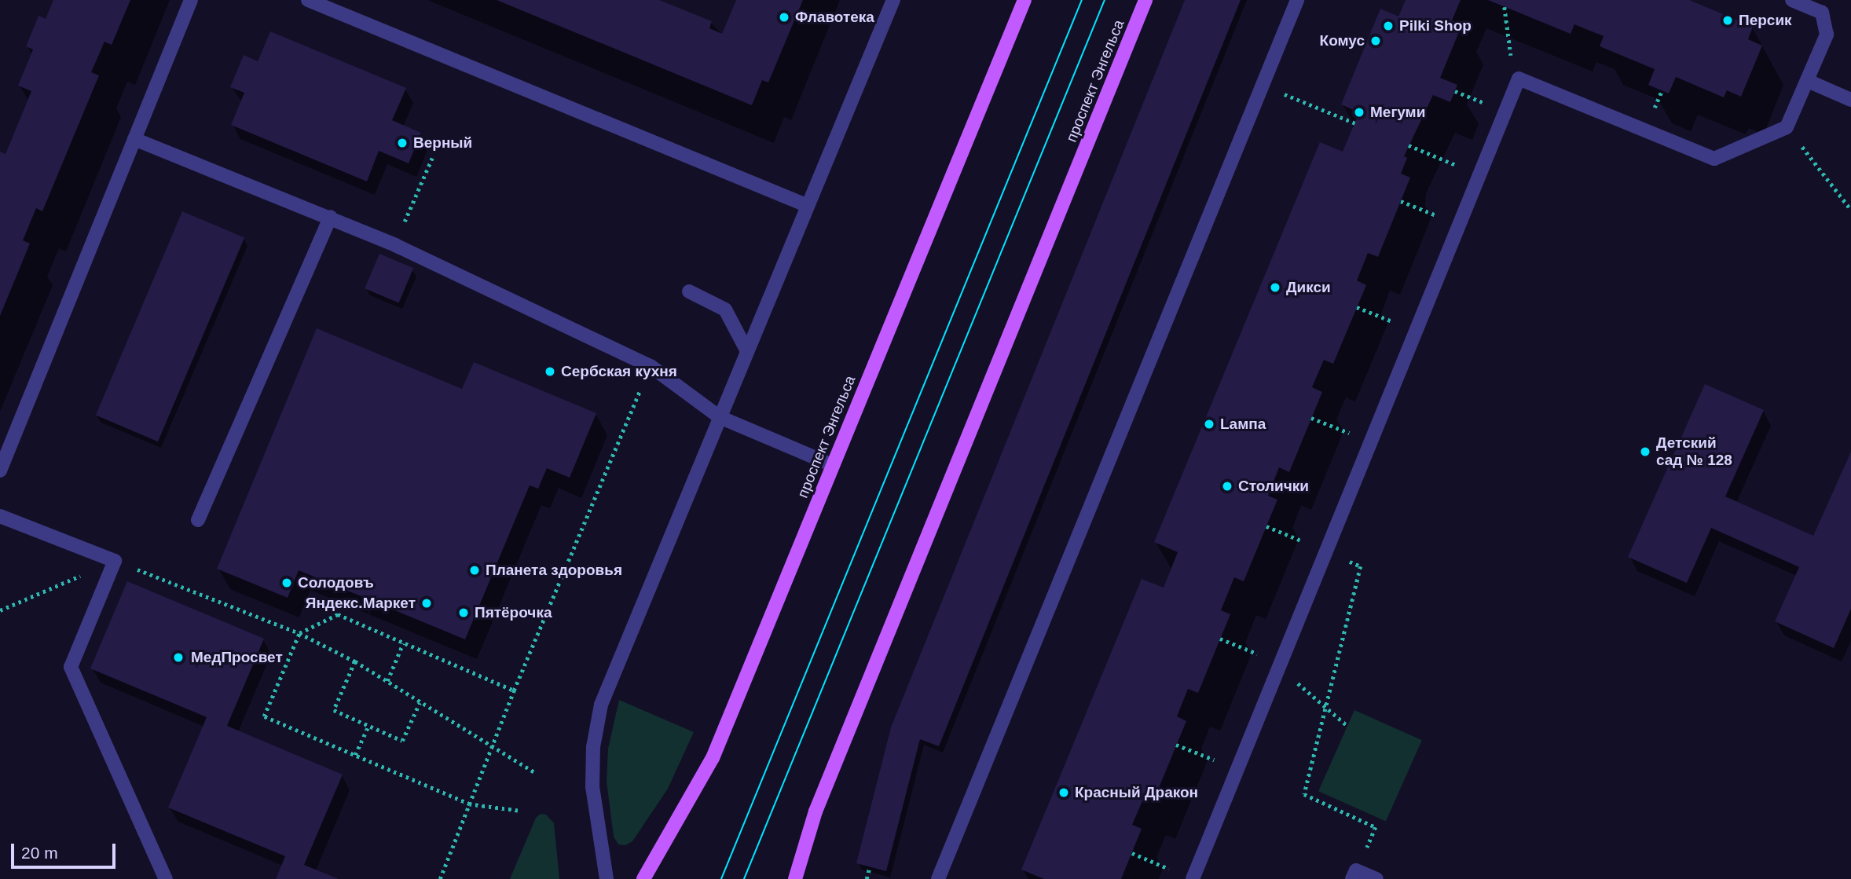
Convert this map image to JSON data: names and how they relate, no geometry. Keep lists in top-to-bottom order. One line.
{"streets":{"main road":["проспект Энгельса"]},"places":["Флавотека","Персик","Pilki Shop","Комус","Мегуми","Верный","Дикси","Сербская кухня","Lампа","Детский сад № 128","Столички","Планета здоровья","Солодовъ","Яндекс.Маркет","Пятёрочка","МедПросвет","Красный Дракон"],"scale_bar":"20 m"}
